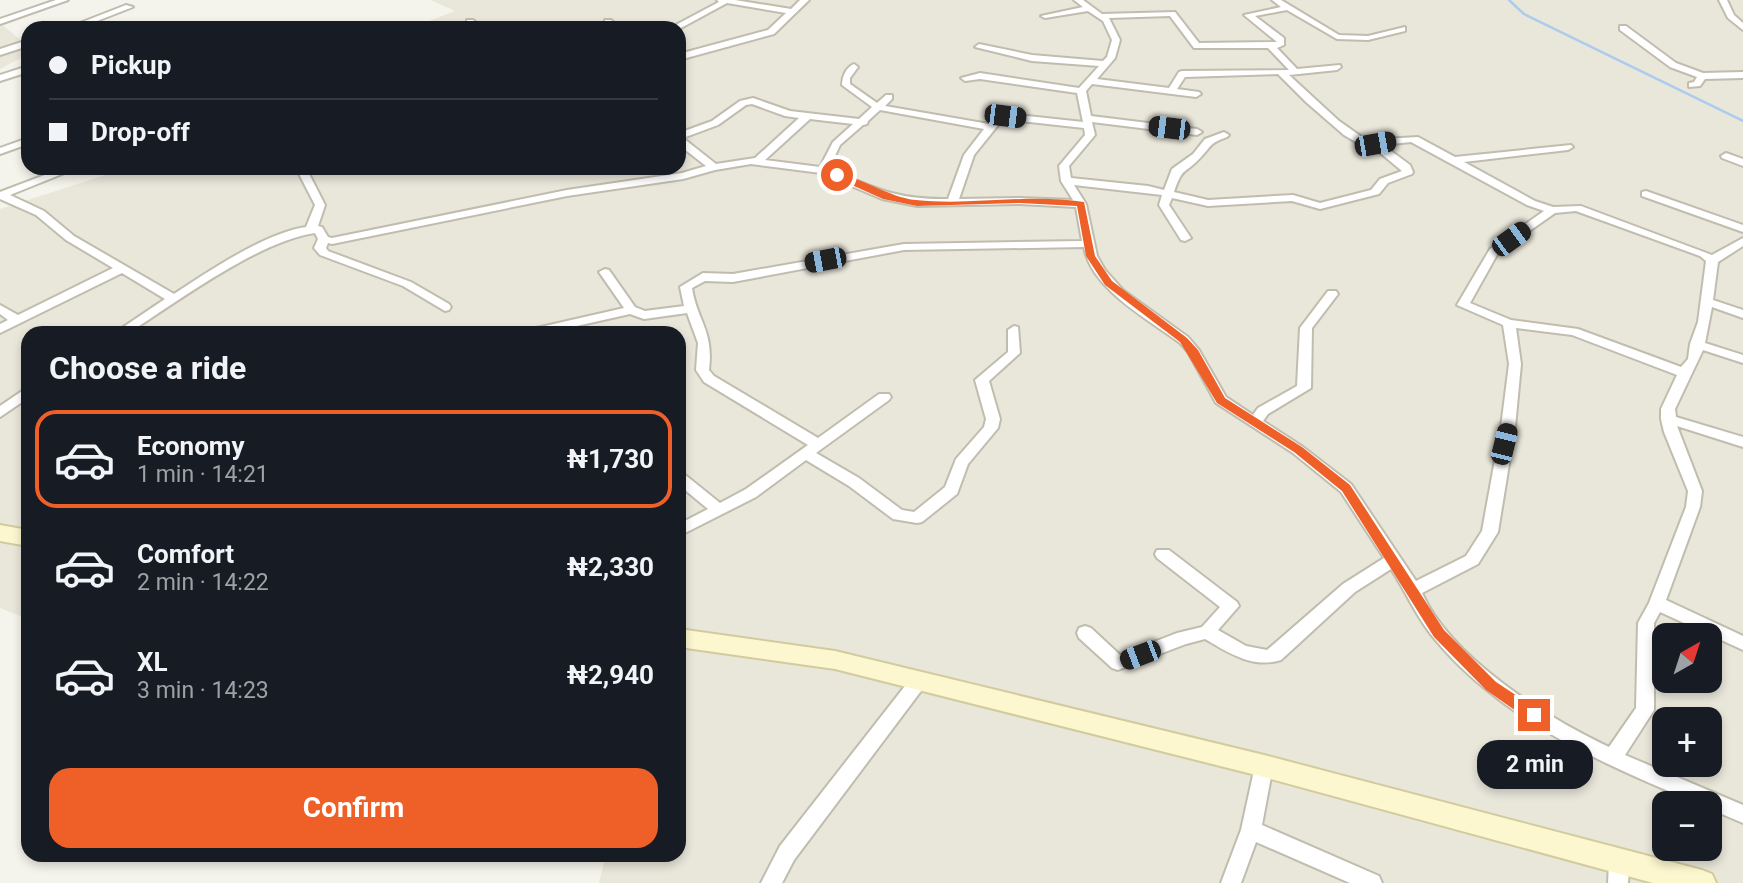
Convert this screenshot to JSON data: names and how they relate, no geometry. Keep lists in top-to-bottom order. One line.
{"north":"top right","page":{"banner":["Pickup","Drop-off"],"heading":"Choose a ride","list":[{"name":"Economy","note":"1 min · 14:21","value":"₦1,730"},{"name":"Comfort","note":"2 min · 14:22","value":"₦2,330"},{"name":"XL","note":"3 min · 14:23","value":"₦2,940"}],"map_buttons":["+","−"],"bubble":"2 min","buttons":"Confirm"}}
